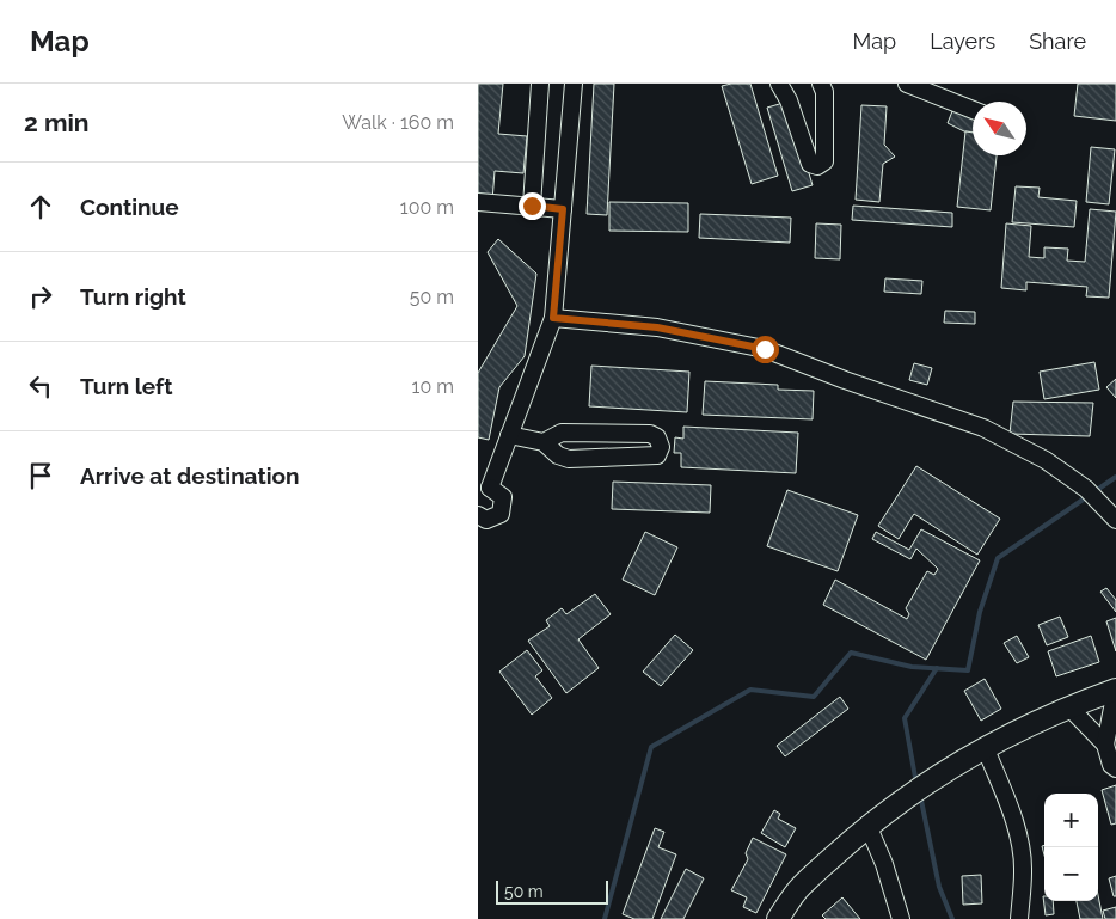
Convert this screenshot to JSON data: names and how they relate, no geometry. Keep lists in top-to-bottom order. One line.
{"scale_bar":"50 m","north":"top left","page":{"header":"Map","nav":["Map","Layers","Share"],"heading":["2 min","Walk · 160 m"],"list":[["Continue","100 m"],["Turn right","50 m"],["Turn left","10 m"],"Arrive at destination"],"map_buttons":["+","−"],"scale":"50 m"}}
